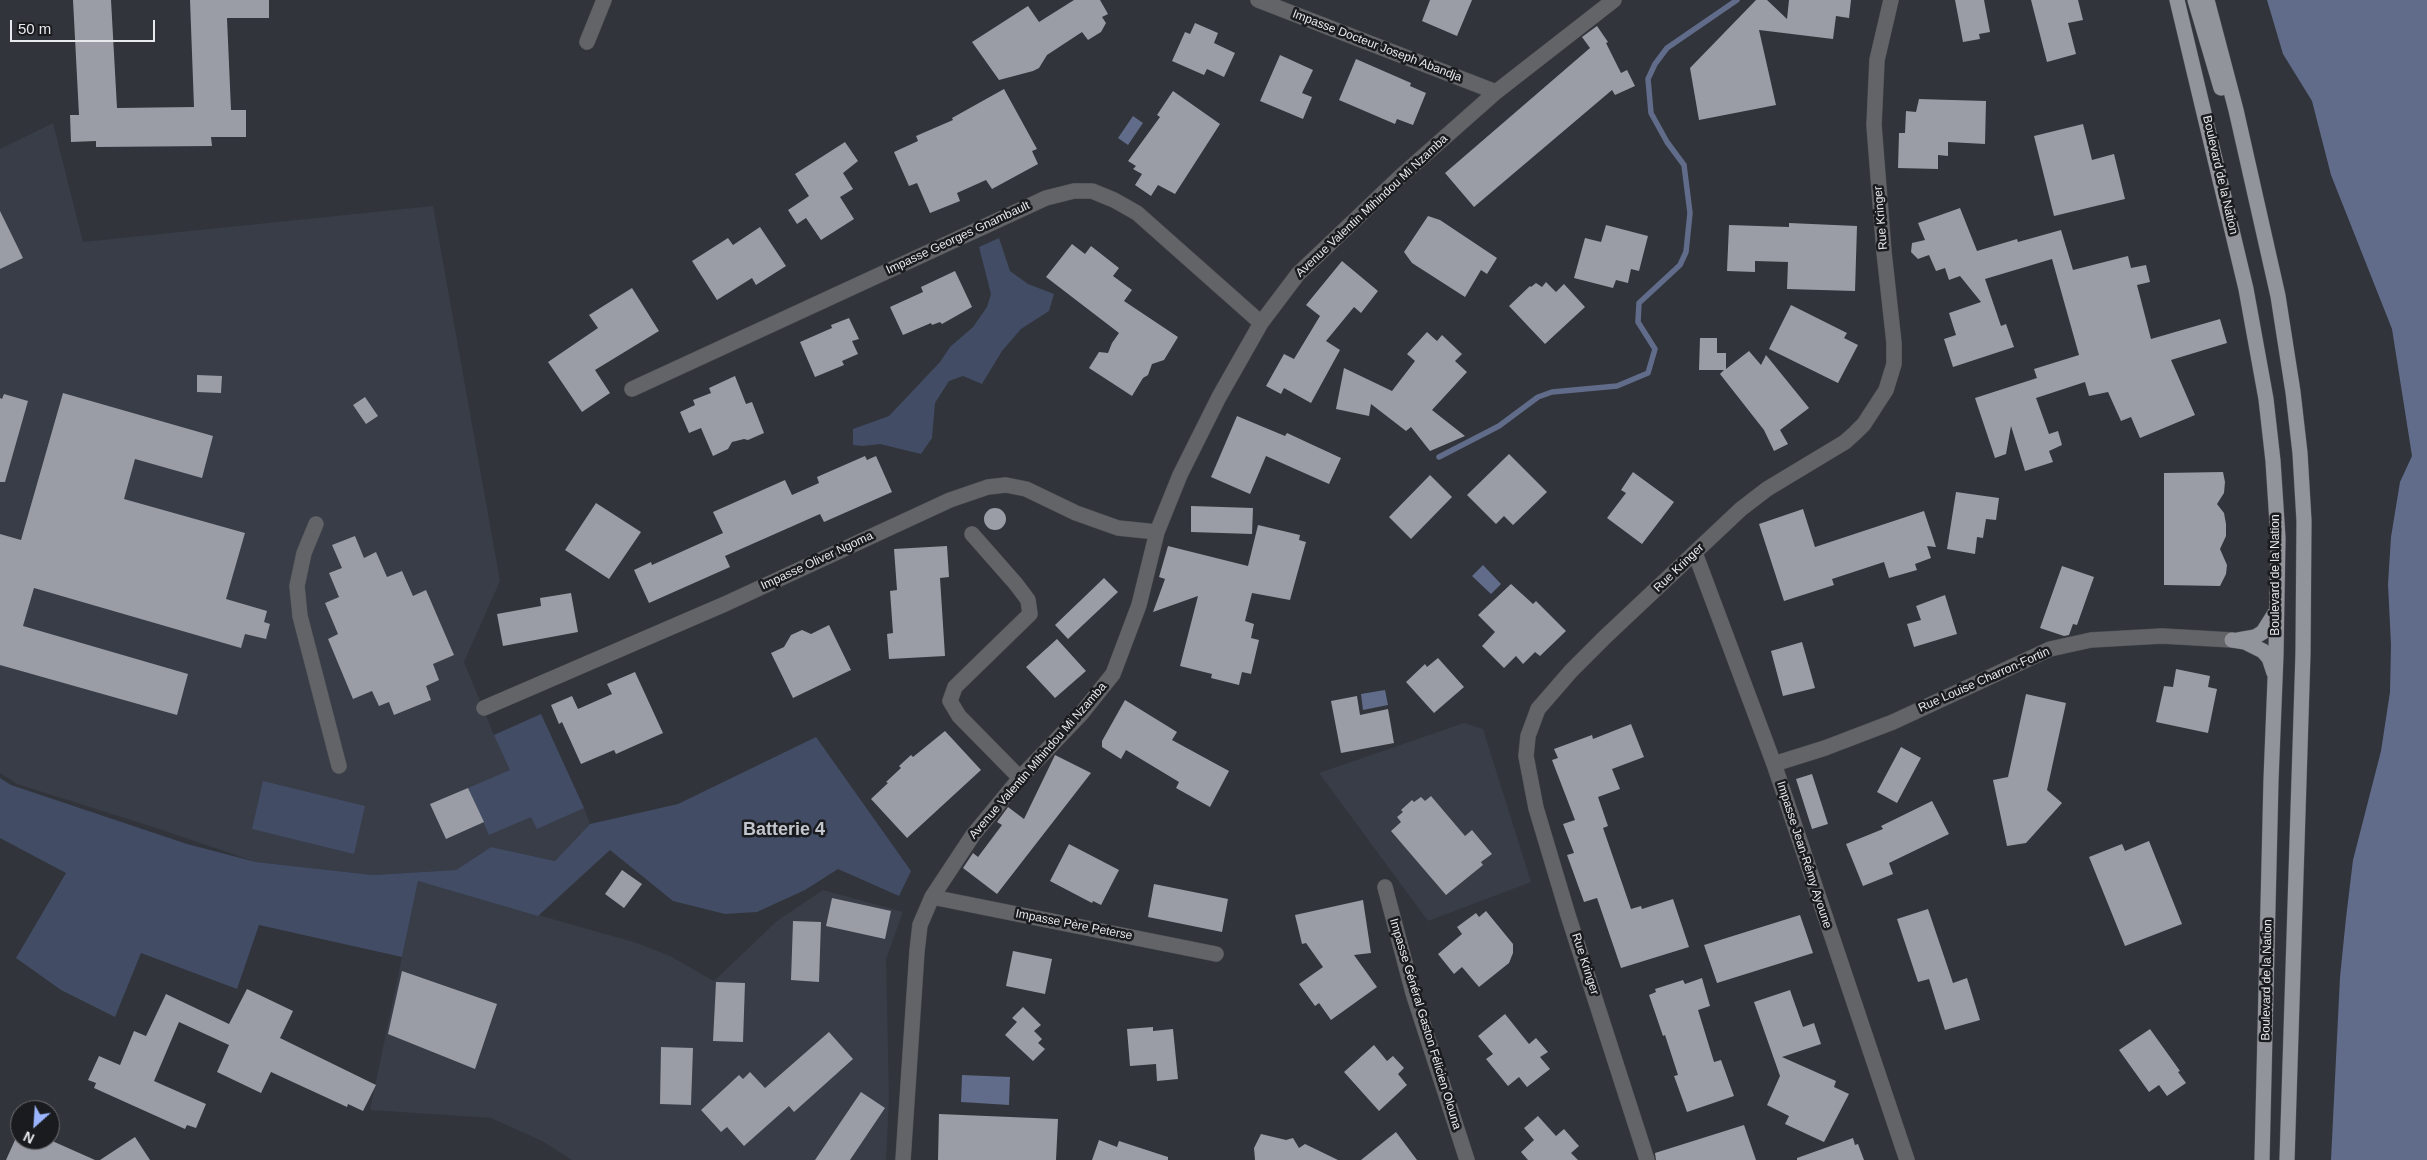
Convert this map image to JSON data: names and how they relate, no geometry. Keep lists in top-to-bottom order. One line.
{"streets":{"main road":["Boulevard de la Nation"],"street":["Impasse Docteur Joseph Abandja","Avenue Valentin Mihindou Mi Nzamba","Rue Kringer","Impasse Georges Gnambault","Impasse Oliver Ngoma","Rue Louise Charron-Fortin","Impasse Jean-Rémy Ayoune","Impasse Père Peterse","Impasse Général Gaston Félicien Olouna"]},"crossings":[["Impasse Docteur Joseph Abandja","Avenue Valentin Mihindou Mi Nzamba"],["Avenue Valentin Mihindou Mi Nzamba","Impasse Georges Gnambault"],["Avenue Valentin Mihindou Mi Nzamba","Impasse Oliver Ngoma"],["Avenue Valentin Mihindou Mi Nzamba","Impasse Père Peterse"],["Rue Kringer","Impasse Jean-Rémy Ayoune"],["Rue Louise Charron-Fortin","Impasse Jean-Rémy Ayoune"]],"districts":["Batterie 4"],"scale_bar":"50 m","north":"bottom left"}
